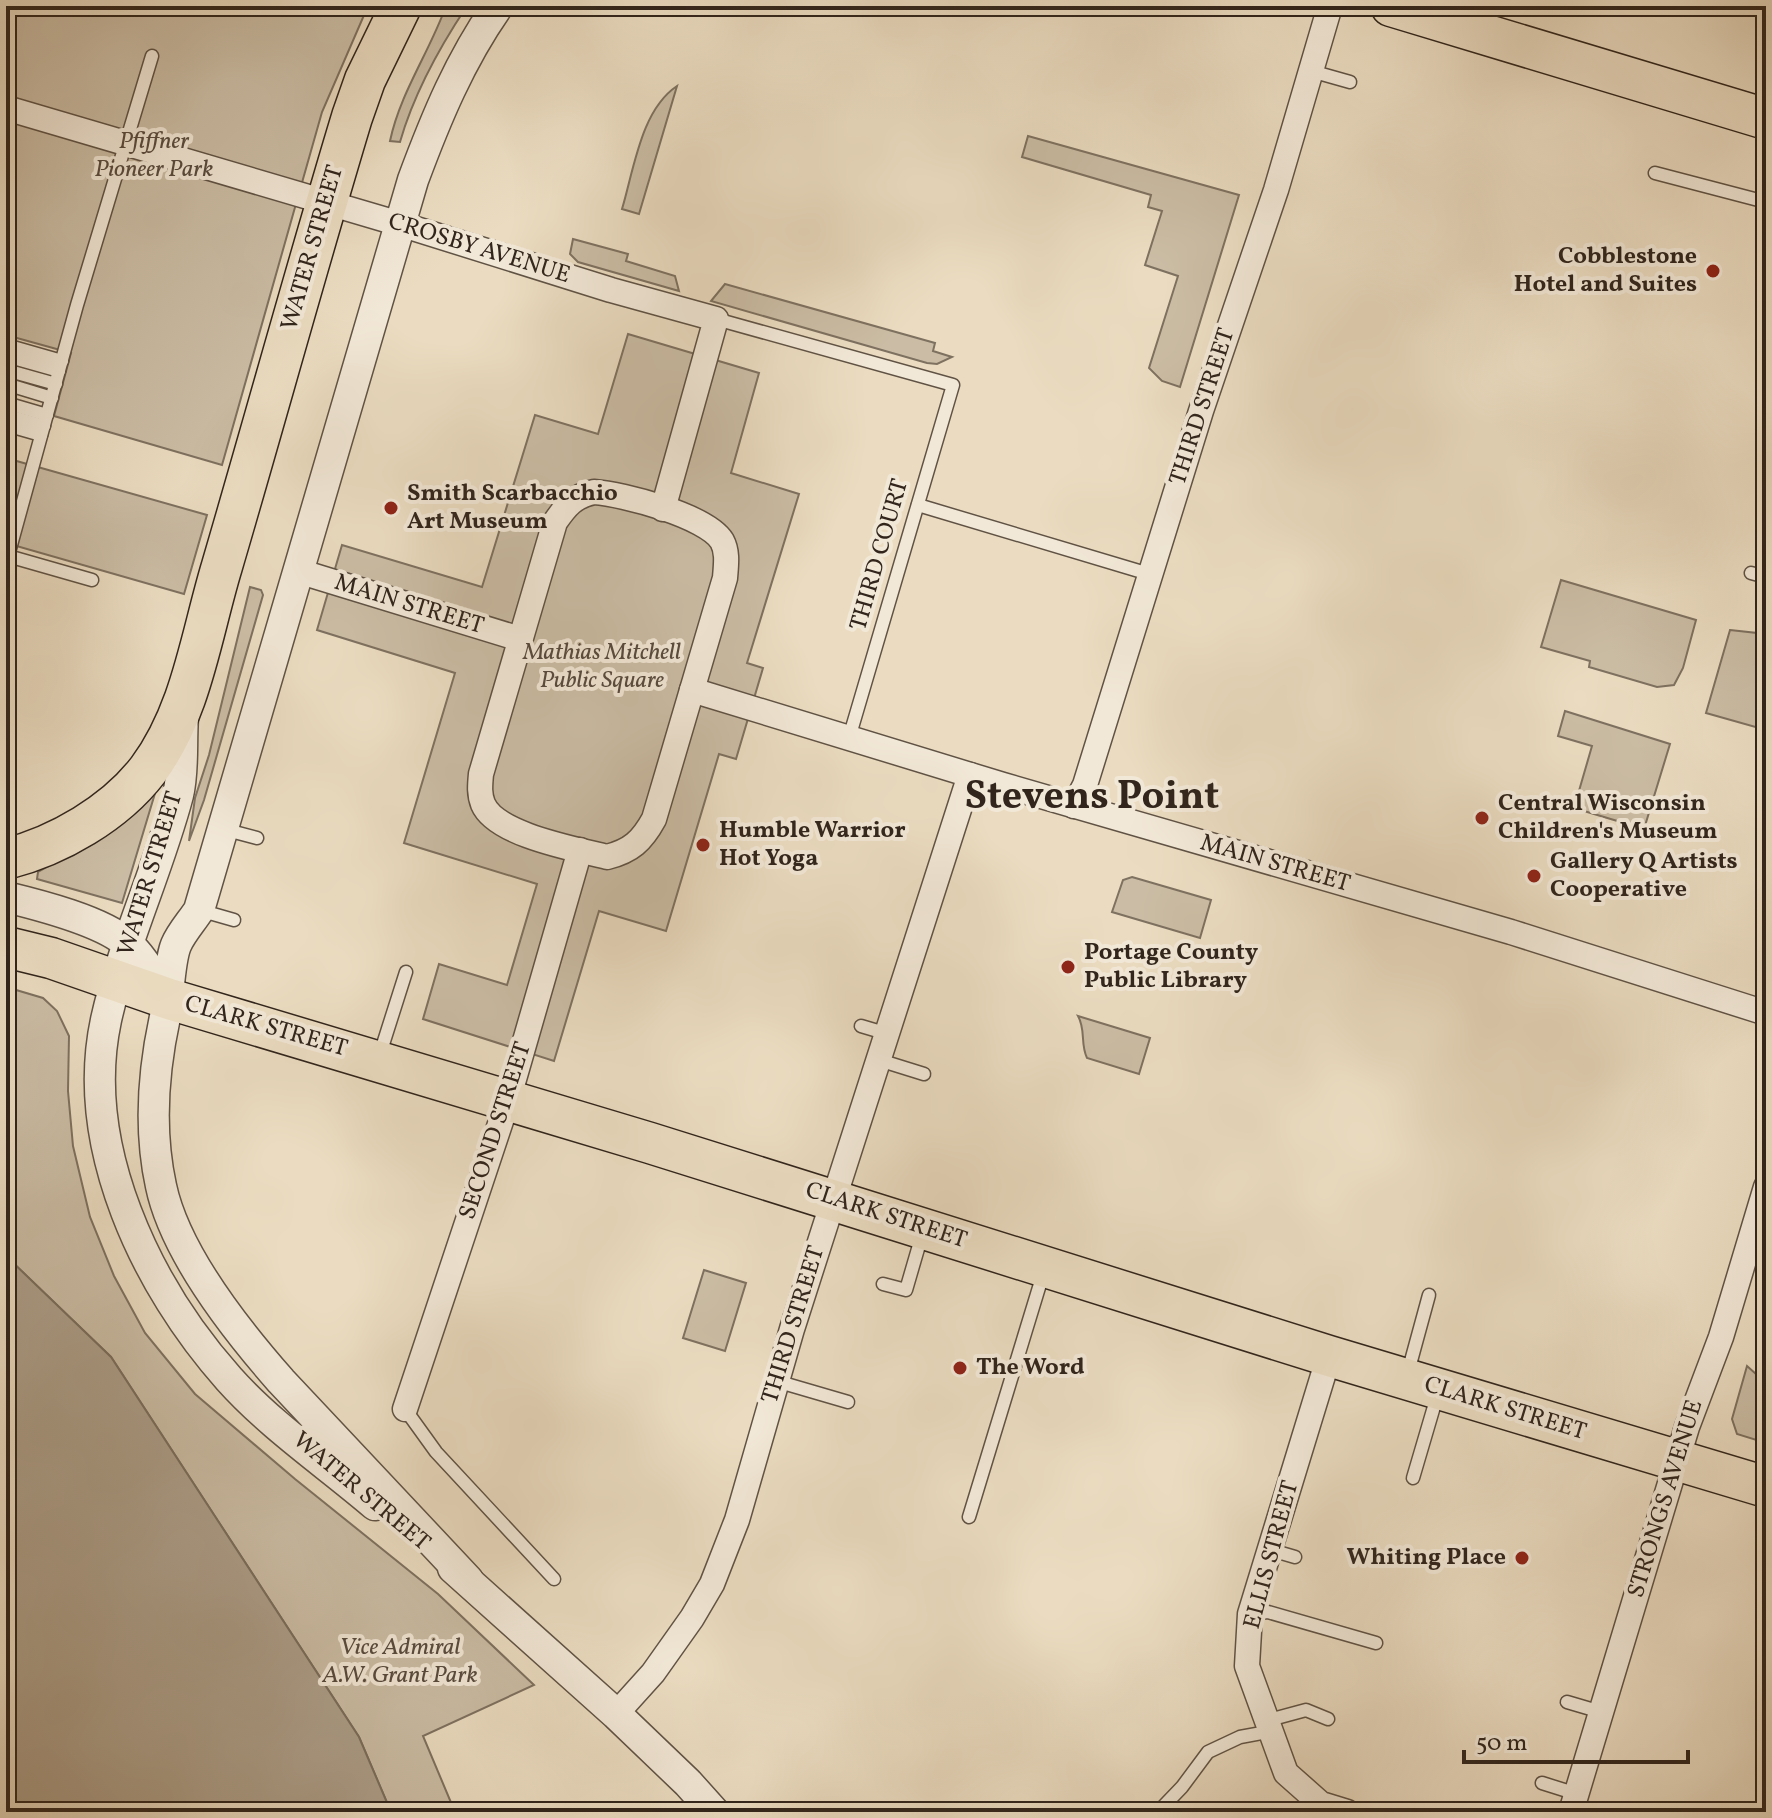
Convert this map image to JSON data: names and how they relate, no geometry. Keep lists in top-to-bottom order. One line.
{"streets":{"main road":["WATER STREET","CLARK STREET"],"street":["CROSBY AVENUE","THIRD STREET","MAIN STREET","SECOND STREET","STRONGS AVENUE","ELLIS STREET"],"lane":["THIRD COURT"]},"crossings":[["WATER STREET","CROSBY AVENUE"],["WATER STREET","THIRD STREET"],["WATER STREET","MAIN STREET"],["WATER STREET","CLARK STREET"],["CROSBY AVENUE","THIRD COURT"],["THIRD STREET","MAIN STREET"],["THIRD STREET","CLARK STREET"],["THIRD COURT","MAIN STREET"],["CLARK STREET","SECOND STREET"],["CLARK STREET","STRONGS AVENUE"],["CLARK STREET","ELLIS STREET"]],"districts":["Stevens Point"],"parks":["Pfiffner Pioneer Park","Mathias Mitchell Public Square","Vice Admiral A.W. Grant Park"],"places":["Cobblestone Hotel and Suites","Smith Scarbacchio Art Museum","Central Wisconsin Children's Museum","Humble Warrior Hot Yoga","Gallery Q Artists Cooperative","Portage County Public Library","The Word","Whiting Place"],"scale_bar":"50 m"}
